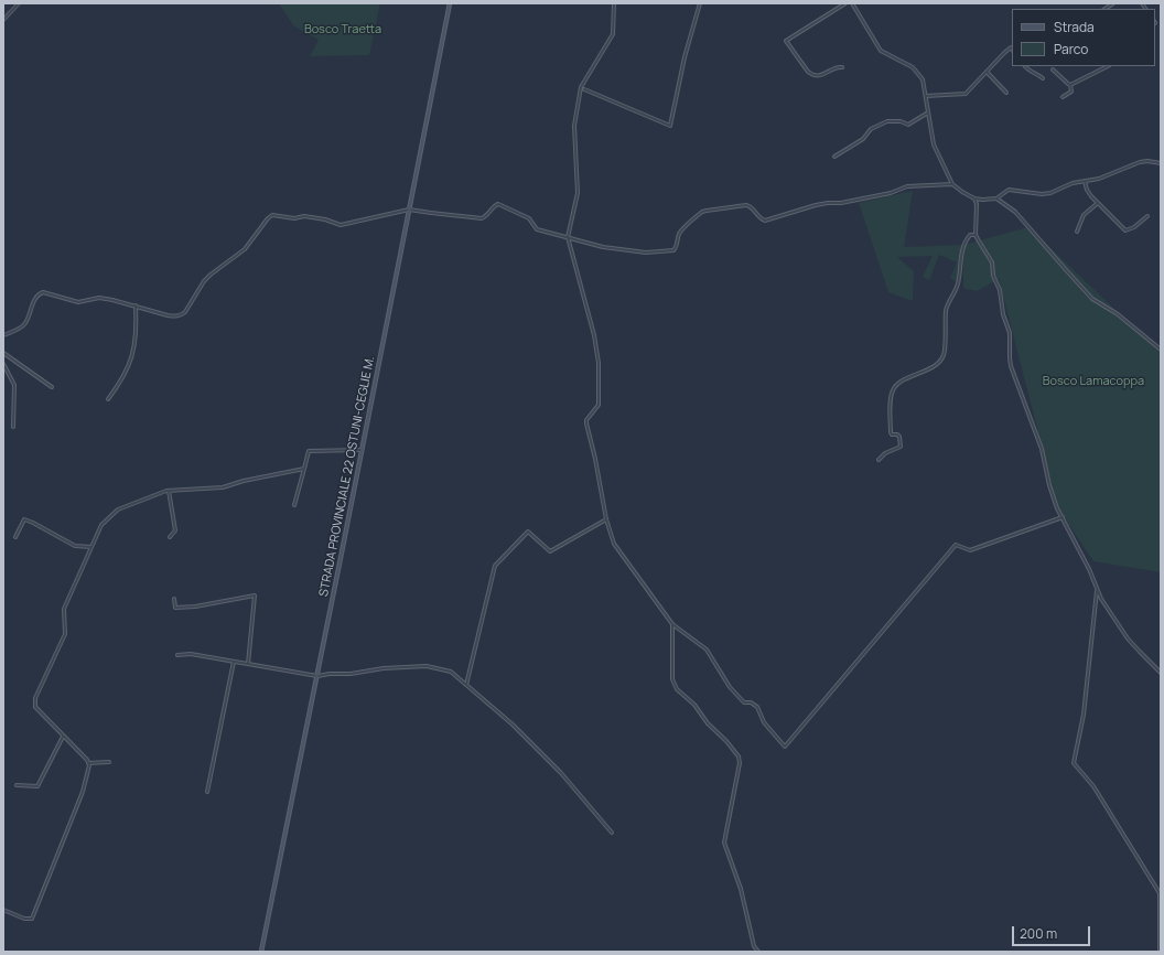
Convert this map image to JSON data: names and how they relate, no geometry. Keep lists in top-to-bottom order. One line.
{"streets":{"main road":["STRADA PROVINCIALE 22 OSTUNI-CEGLIE M."]},"parks":["Bosco Traetta","Bosco Lamacoppa"],"legend":["Strada","Parco"],"scale_bar":"200 m"}
